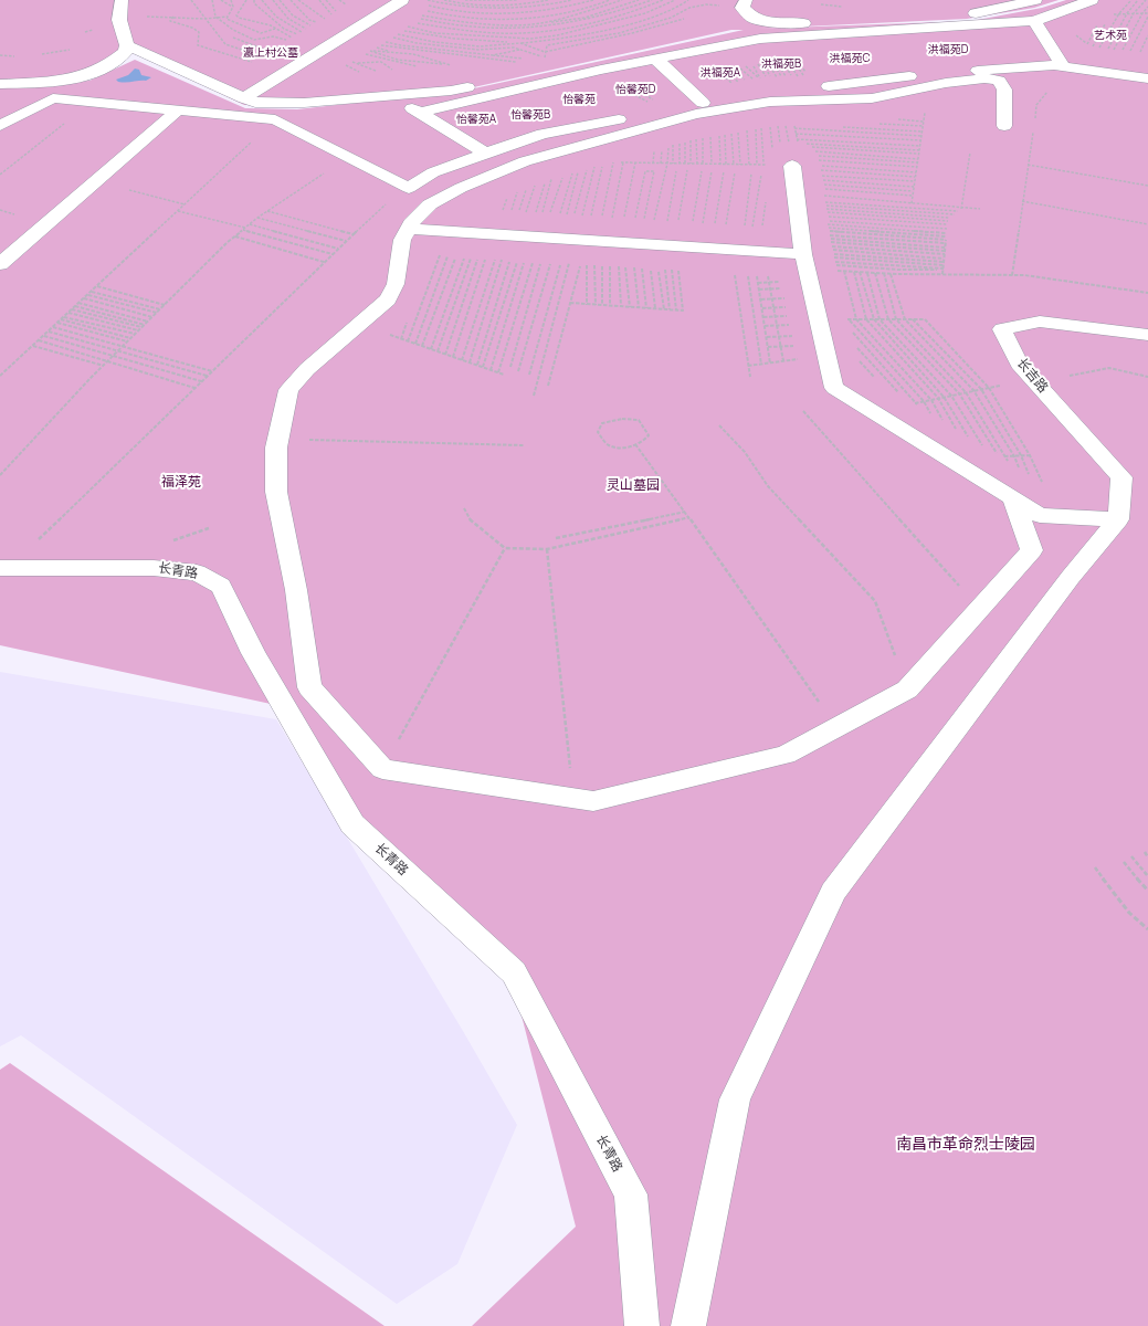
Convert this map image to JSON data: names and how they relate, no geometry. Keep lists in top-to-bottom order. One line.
{"streets":{"street":["长吉路","长青路"]},"parks":["艺术苑","洪福苑D","瀛上村公墓","洪福苑C","洪福苑B","洪福苑A","怡馨苑D","怡馨苑","怡馨苑B","怡馨苑A","福泽苑","灵山墓园","南昌市革命烈士陵园"]}
